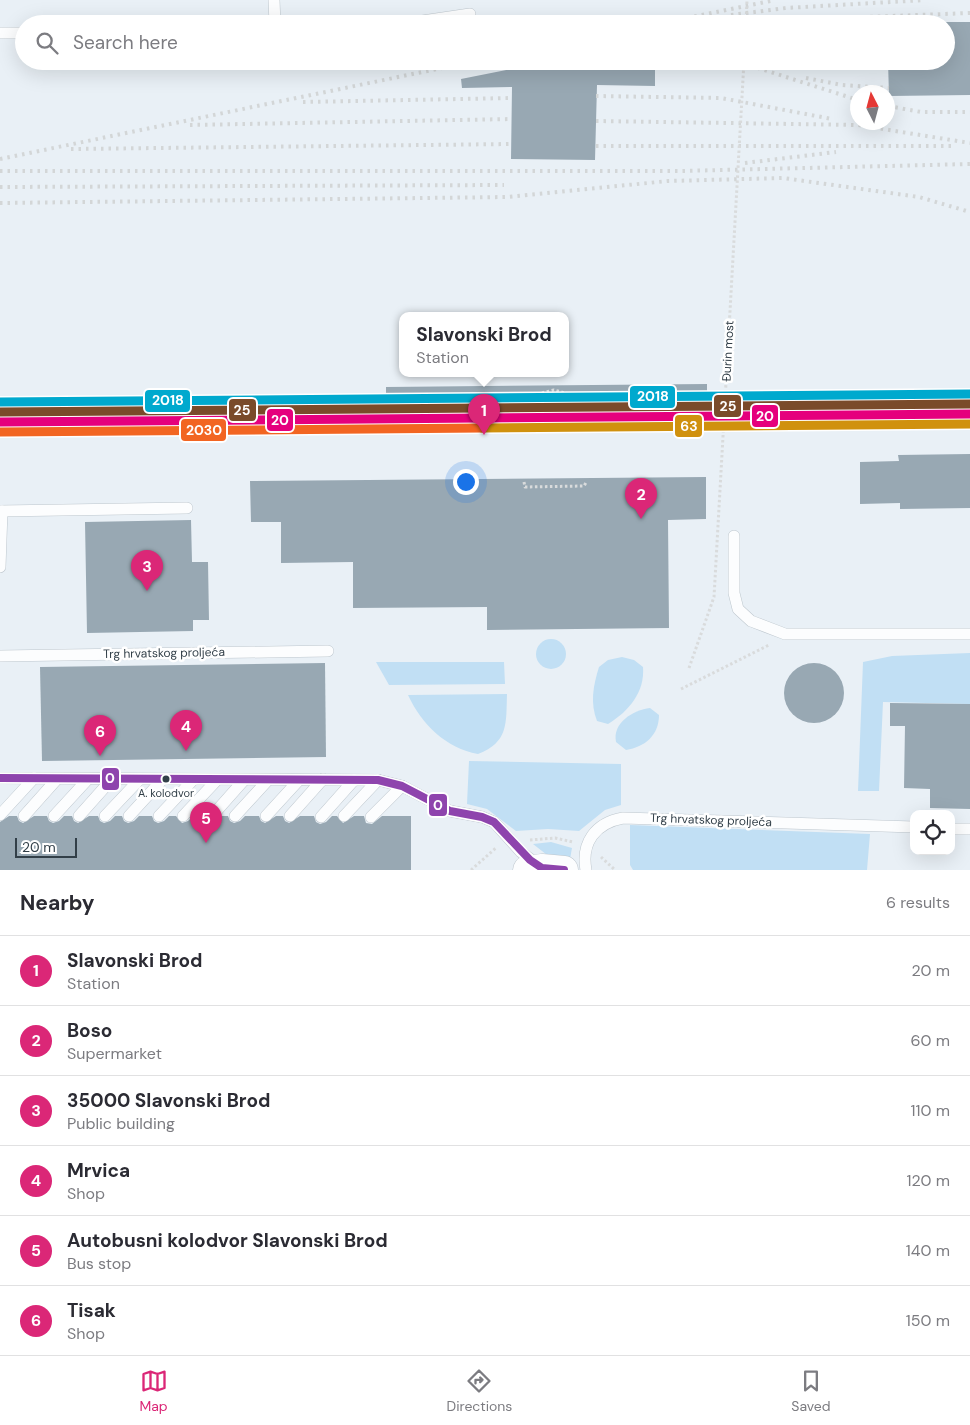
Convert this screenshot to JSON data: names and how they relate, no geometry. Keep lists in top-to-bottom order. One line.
{"streets":{"lane":["Trg hrvatskog proljeća"],"path":["Đurin most"]},"places":["A. kolodvor"],"lines":["transit line 2018","transit line 25","rail line 20","transit line 63","transit line 2030","transit line 0"],"scale_bar":"20 m","north":"top","page":{"search":"Search here","popup":["Slavonski Brod","Station"],"pins":["1","2","3","4","6","5"],"scale":"20 m","heading":["Nearby","6 results"],"list":[{"mark":"1","name":"Slavonski Brod","note":"Station","value":"20 m"},{"mark":"2","name":"Boso","note":"Supermarket","value":"60 m"},{"mark":"3","name":"35000 Slavonski Brod","note":"Public building","value":"110 m"},{"mark":"4","name":"Mrvica","note":"Shop","value":"120 m"},{"mark":"5","name":"Autobusni kolodvor Slavonski Brod","note":"Bus stop","value":"140 m"},{"mark":"6","name":"Tisak","note":"Shop","value":"150 m"}],"nav":["Map","Directions","Saved"]}}
